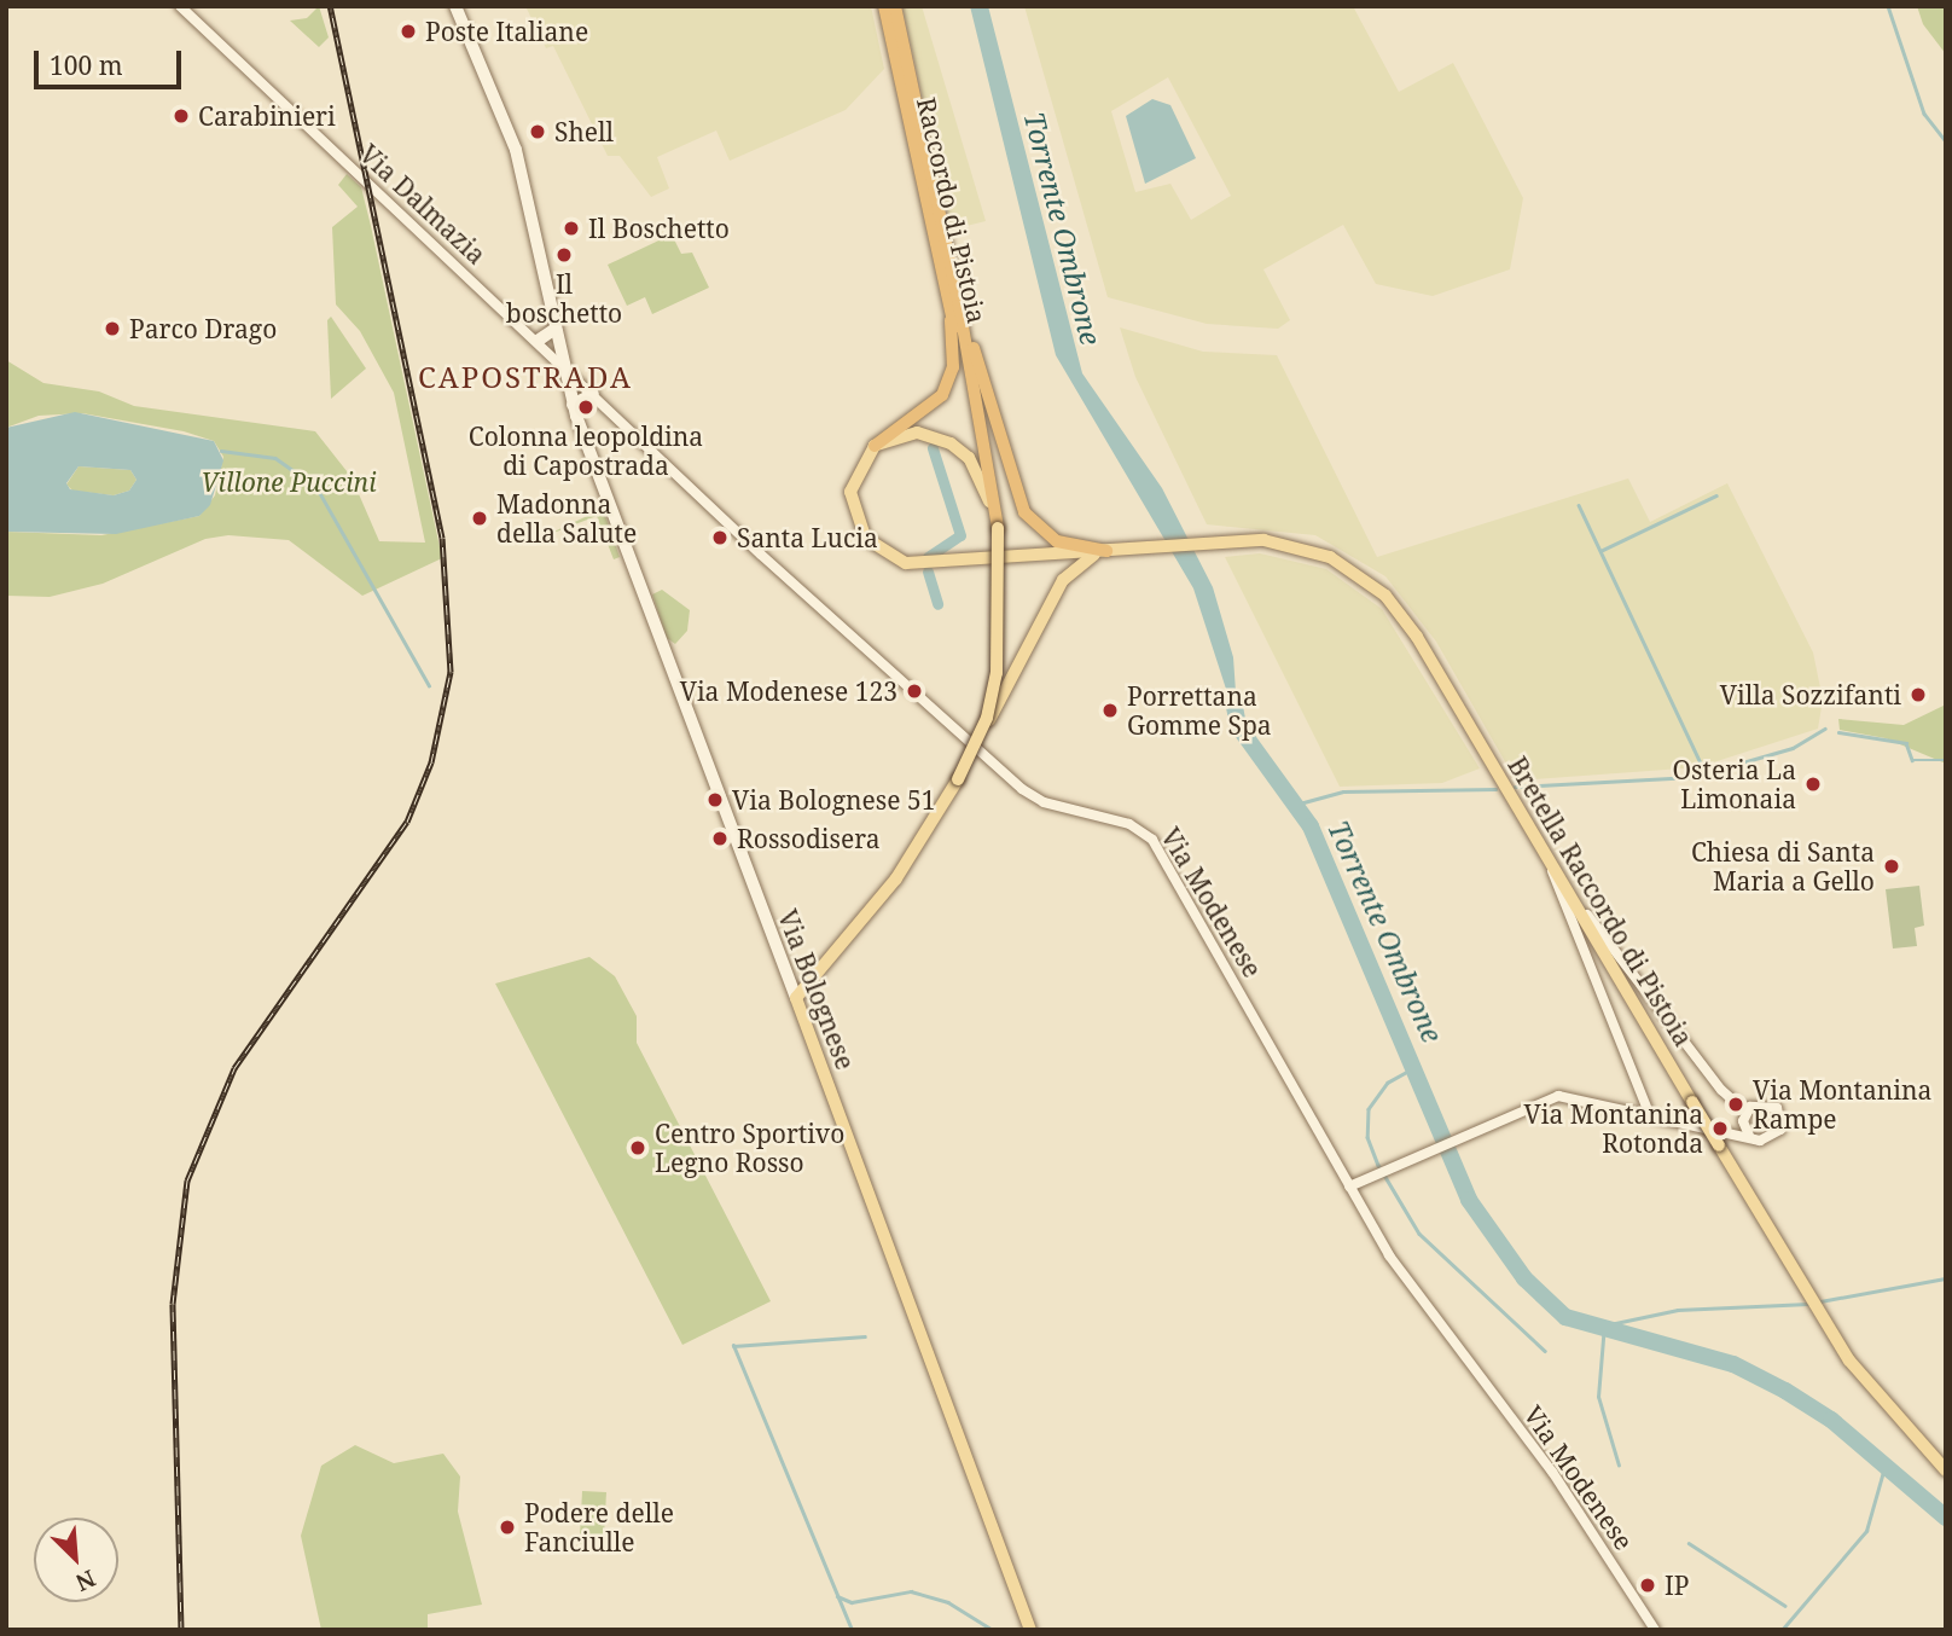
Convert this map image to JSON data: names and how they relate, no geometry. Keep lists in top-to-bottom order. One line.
{"streets":{"highway":["Raccordo di Pistoia"],"main road":["Bretella Raccordo di Pistoia","Via Bolognese"],"street":["Via Dalmazia","Via Modenese"]},"crossings":[["Via Dalmazia","Via Modenese"],["Via Dalmazia","Via Bolognese"],["Raccordo di Pistoia","Via Bolognese"],["Via Modenese","Via Bolognese"]],"districts":["CAPOSTRADA"],"water":["Torrente Ombrone"],"parks":["Villone Puccini"],"places":["Poste Italiane","Carabinieri","Shell","Il Boschetto","Il boschetto","Parco Drago","Colonna leopoldina di Capostrada","Madonna della Salute","Santa Lucia","Via Modenese 123","Villa Sozzifanti","Porrettana Gomme Spa","Osteria La Limonaia","Via Bolognese 51","Rossodisera","Chiesa di Santa Maria a Gello","Via Montanina Rampe","Via Montanina Rotonda","Centro Sportivo Legno Rosso","Podere delle Fanciulle","IP"],"scale_bar":"100 m","north":"bottom right"}
